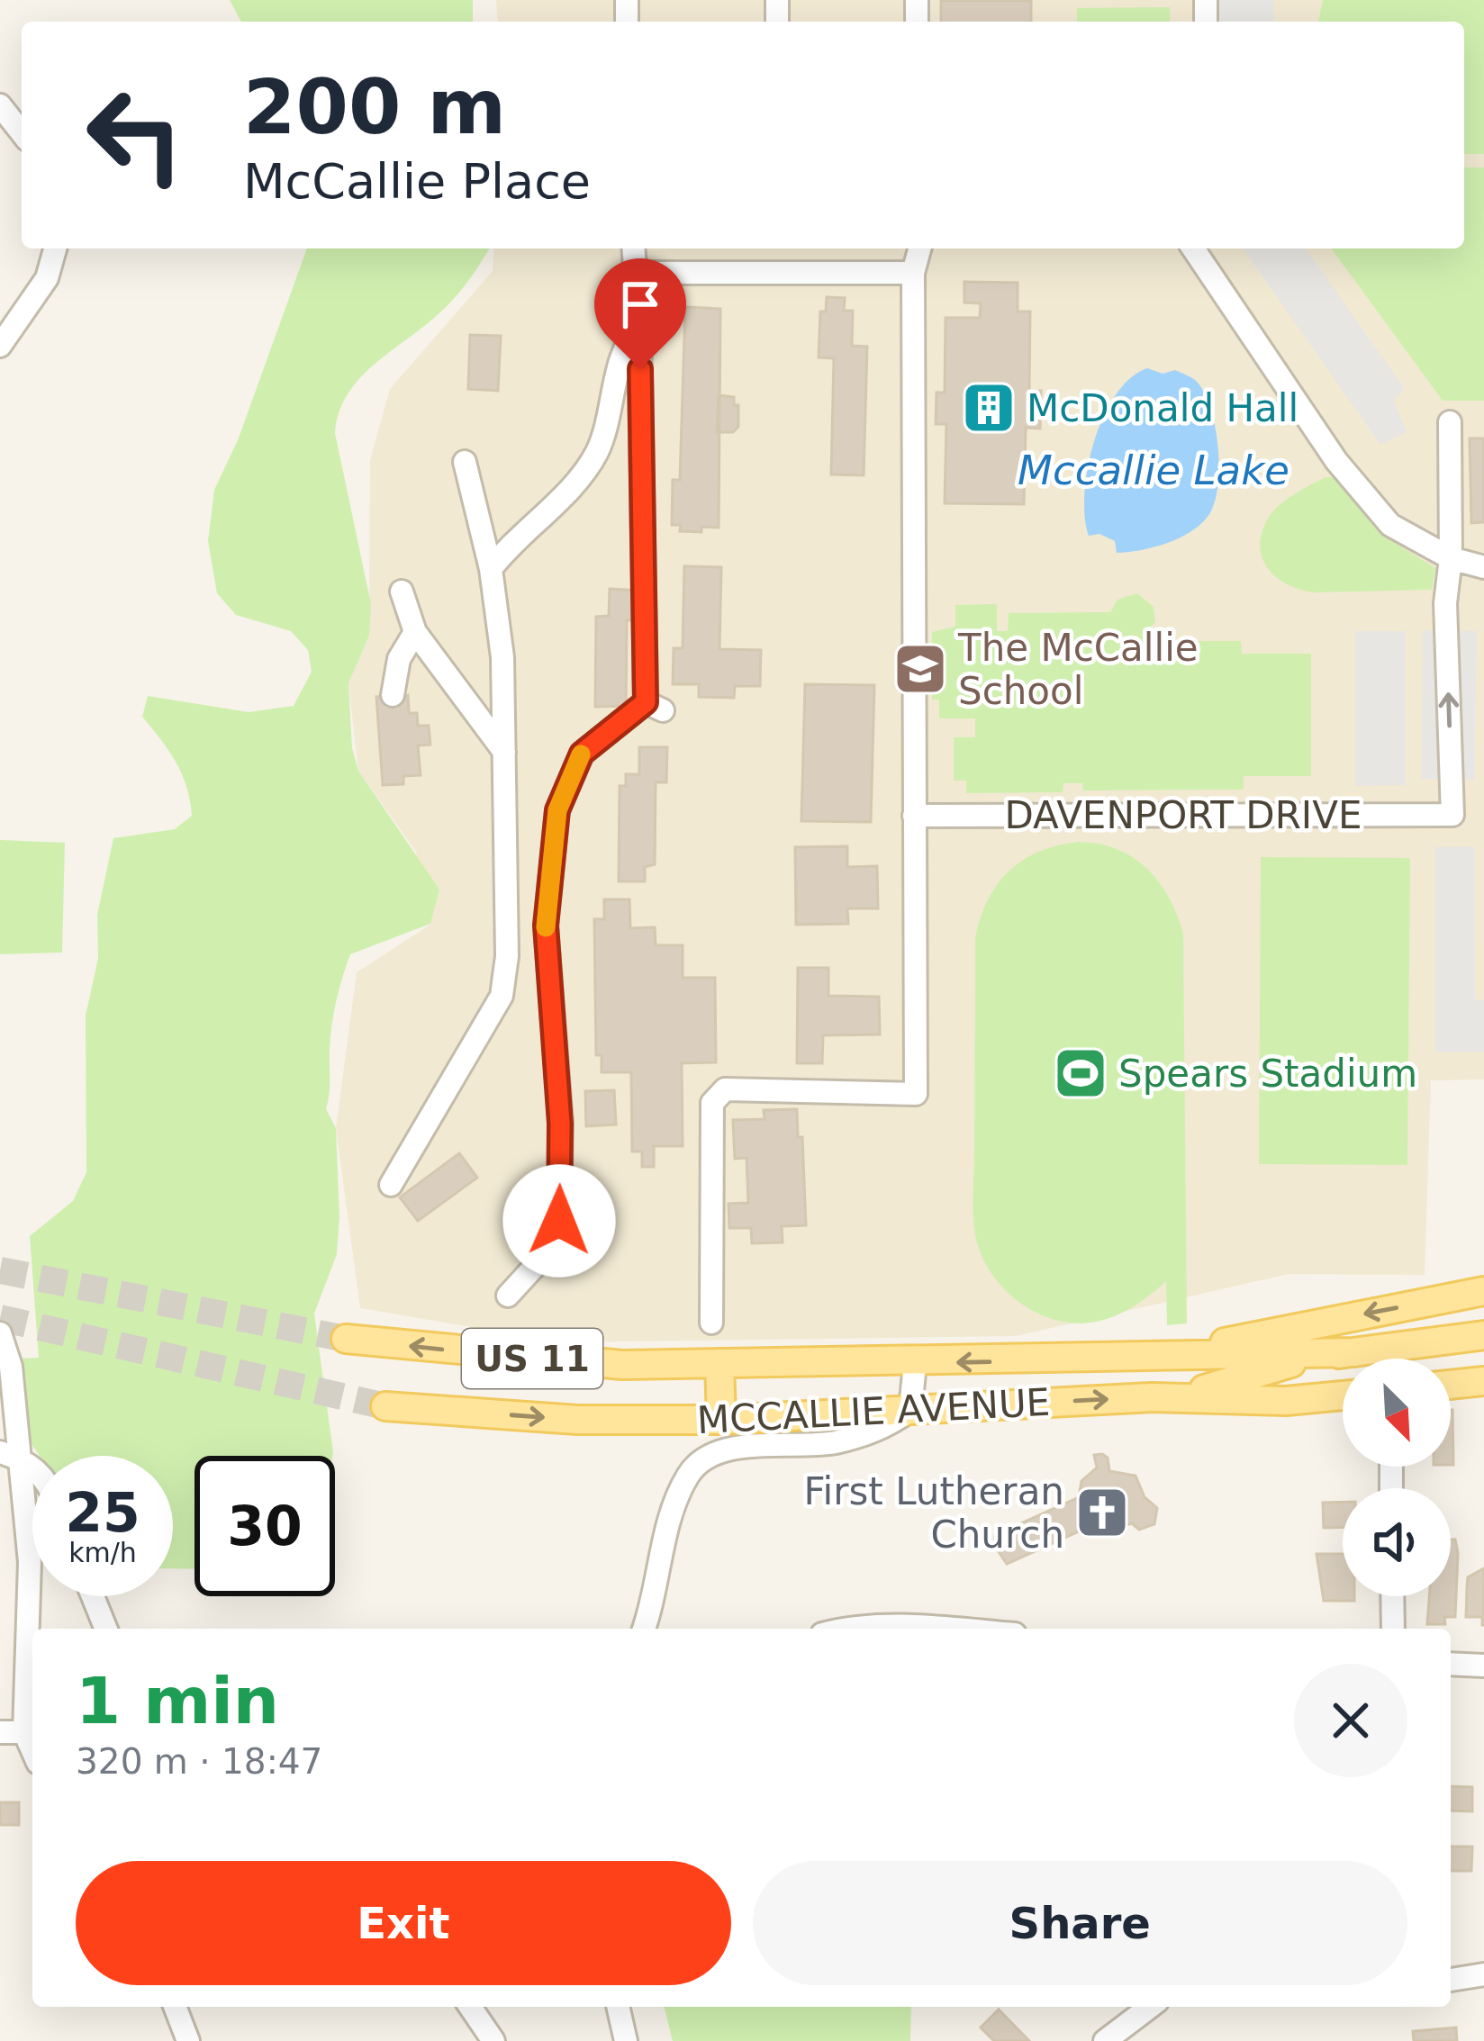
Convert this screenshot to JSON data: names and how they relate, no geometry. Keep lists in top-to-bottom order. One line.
{"streets":{"main road":["US 11","MCCALLIE AVENUE"],"street":["DAVENPORT DRIVE"]},"crossings":[["US 11","MCCALLIE AVENUE"]],"water":["Mccallie Lake"],"places":{"building":["McDonald Hall"],"school or university":["The McCallie School"],"sports":["Spears Stadium"],"church":["First Lutheran Church"]},"north":"bottom right","page":{"turn":["200 m","McCallie Place"],"speed":"25 km/h","limit":"30","heading":["1 min","320 m · 18:47"],"buttons":["Exit","Share"]}}
